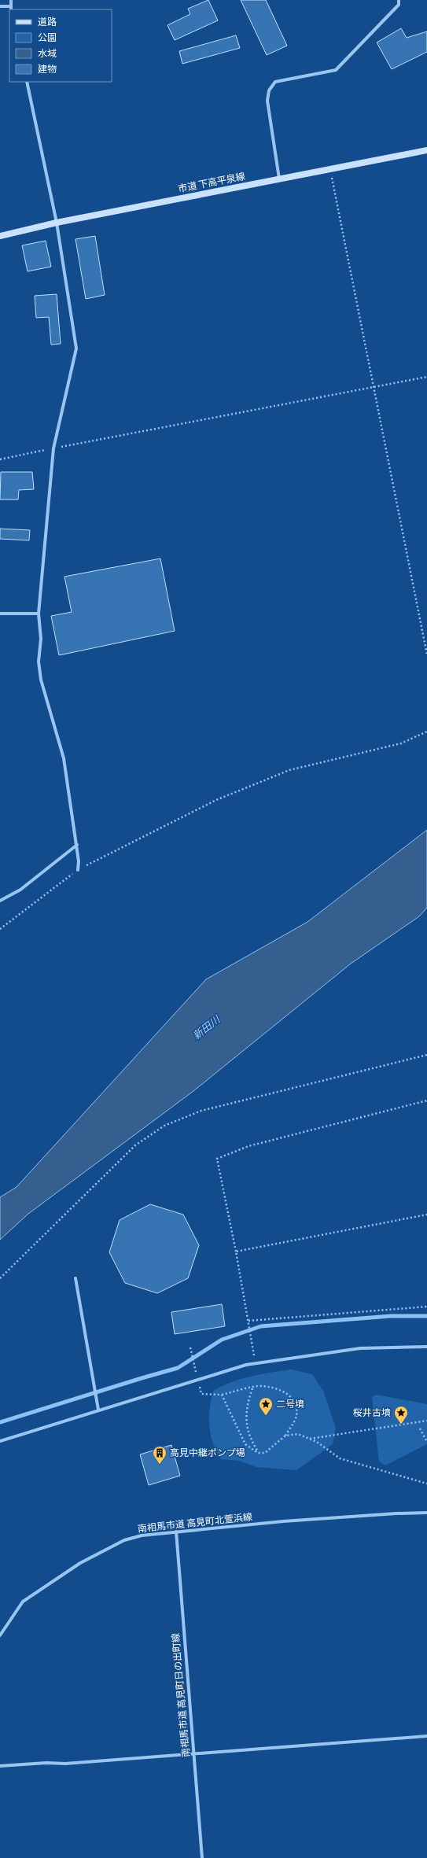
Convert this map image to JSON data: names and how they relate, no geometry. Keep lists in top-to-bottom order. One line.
{"streets":{"street":["市道 下高平泉線","南相馬市道 高見町北萱浜線","南相馬市道 高見町日の出町線"]},"crossings":[["南相馬市道 高見町北萱浜線","南相馬市道 高見町日の出町線"]],"water":["新田川"],"places":{"place":["二号墳","桜井古墳"],"building":["高見中継ポンプ場"]},"legend":["道路","公園","水域","建物"]}
